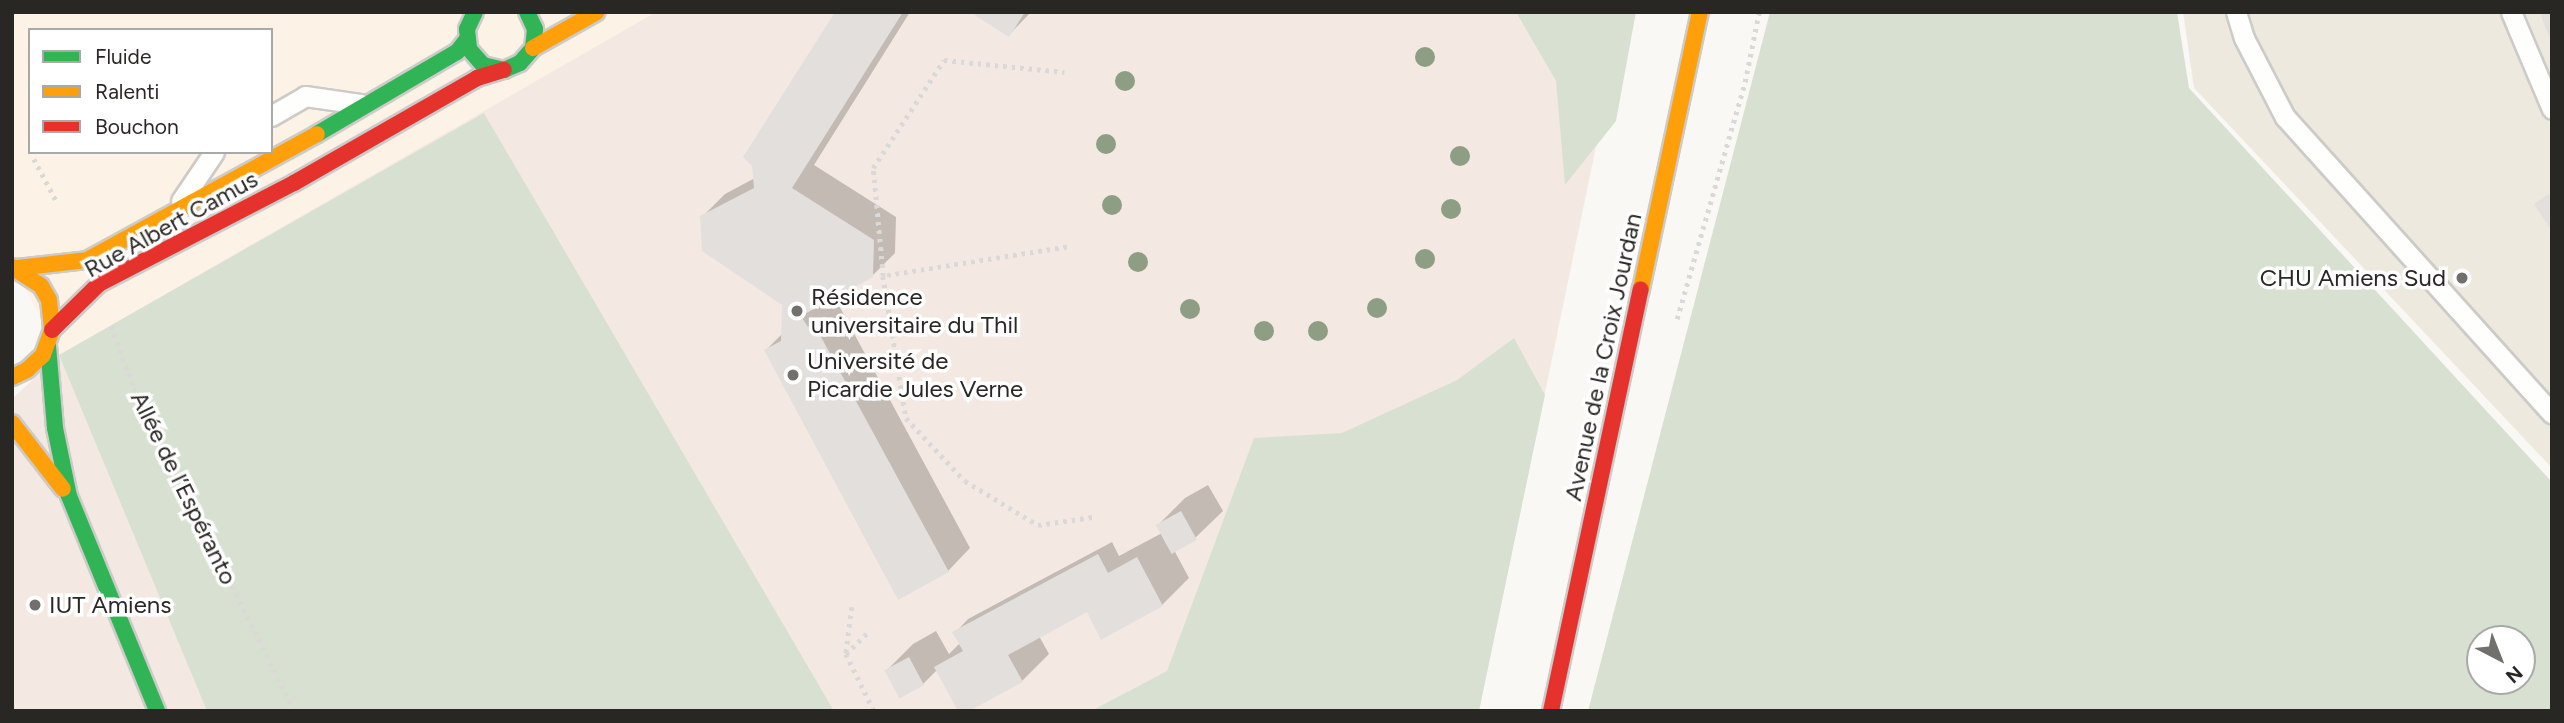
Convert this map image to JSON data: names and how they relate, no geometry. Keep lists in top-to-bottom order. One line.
{"streets":{"street":["Rue Albert Camus","Avenue de la Croix Jourdan"],"path":["Allée de l’Espéranto"]},"crossings":[["Rue Albert Camus","Allée de l’Espéranto"]],"places":["CHU Amiens Sud","Résidence universitaire du Thil","Université de Picardie Jules Verne","IUT Amiens"],"legend":["Fluide","Ralenti","Bouchon"],"north":"bottom right"}
